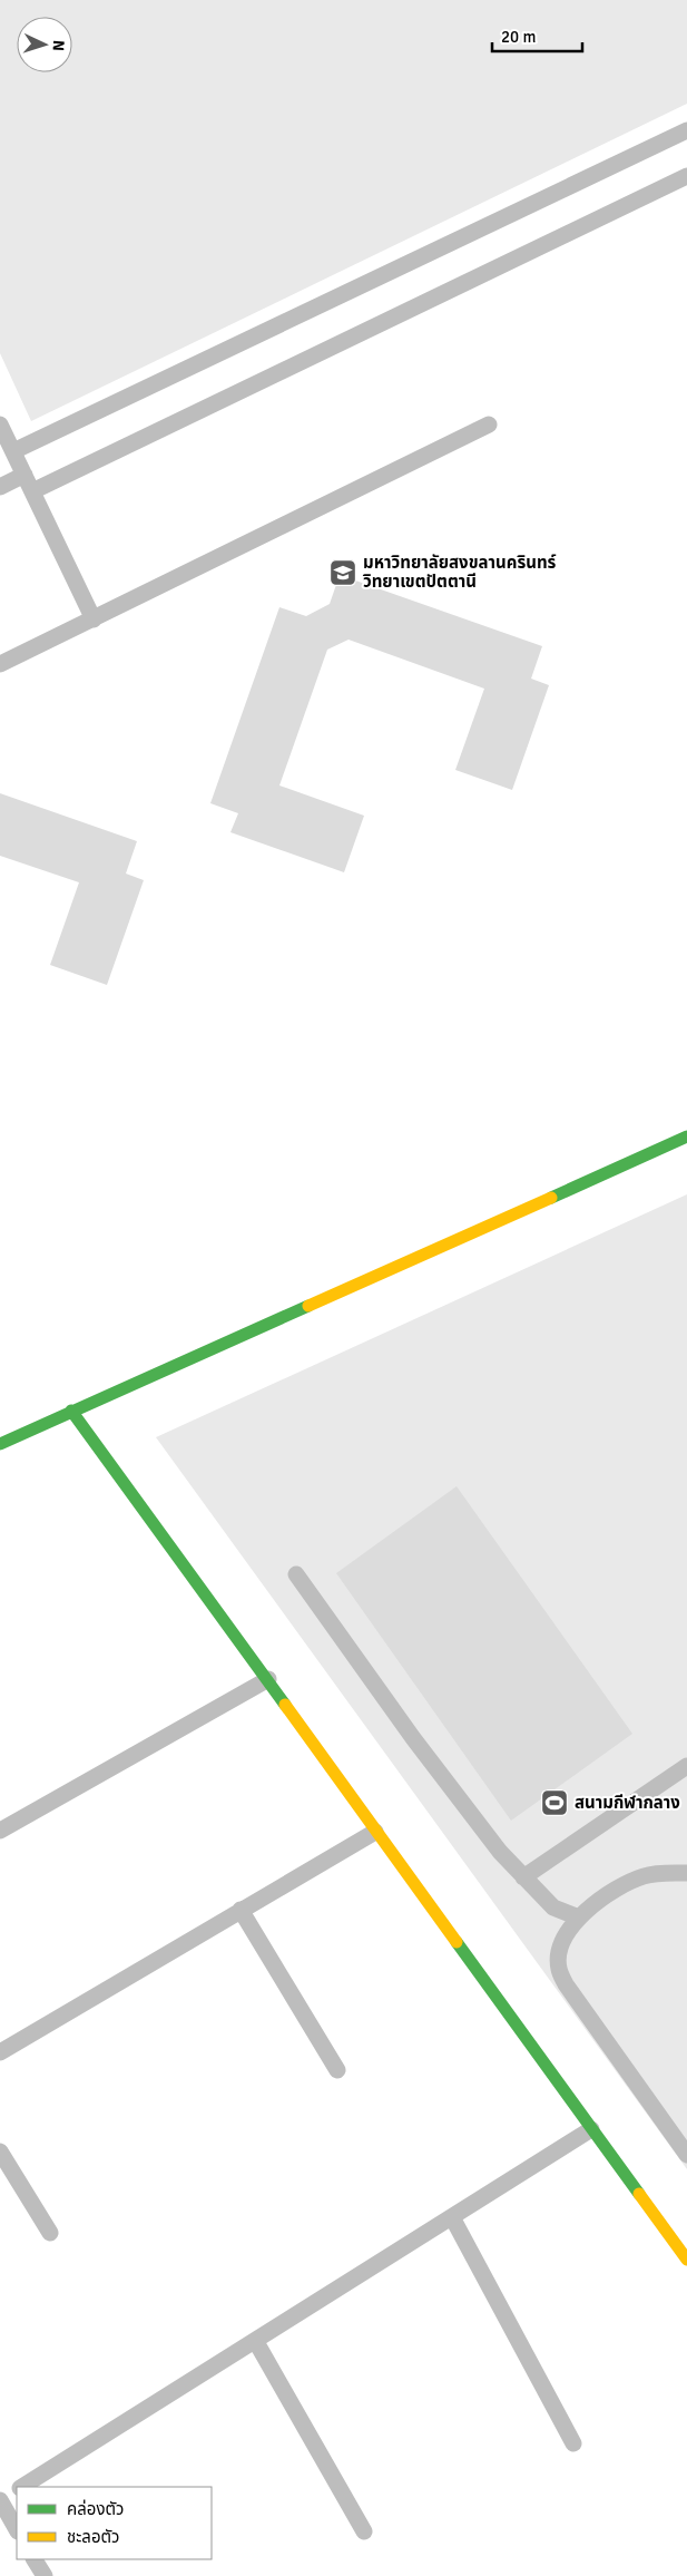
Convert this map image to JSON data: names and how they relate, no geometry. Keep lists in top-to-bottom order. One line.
{"places":{"school or university":["มหาวิทยาลัยสงขลานครินทร์ วิทยาเขตปัตตานี"],"sports":["สนามกีฬากลาง"]},"legend":["คล่องตัว","ชะลอตัว"],"scale_bar":"20 m","north":"right"}
